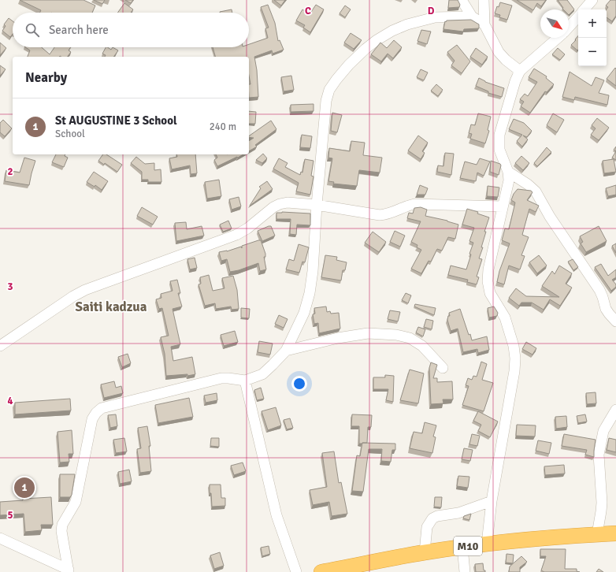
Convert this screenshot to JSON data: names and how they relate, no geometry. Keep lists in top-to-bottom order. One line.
{"streets":{"highway":["M10"]},"districts":["Saiti kadzua"],"north":"bottom right","page":{"map_buttons":["+","−"],"search":"Search here","heading":"Nearby","list":[{"mark":"1","name":"St AUGUSTINE 3 School","note":"School","value":"240 m"}],"pins":"1"},"grid":{"columns":["C","D"],"rows":["2","3","4","5"]}}
